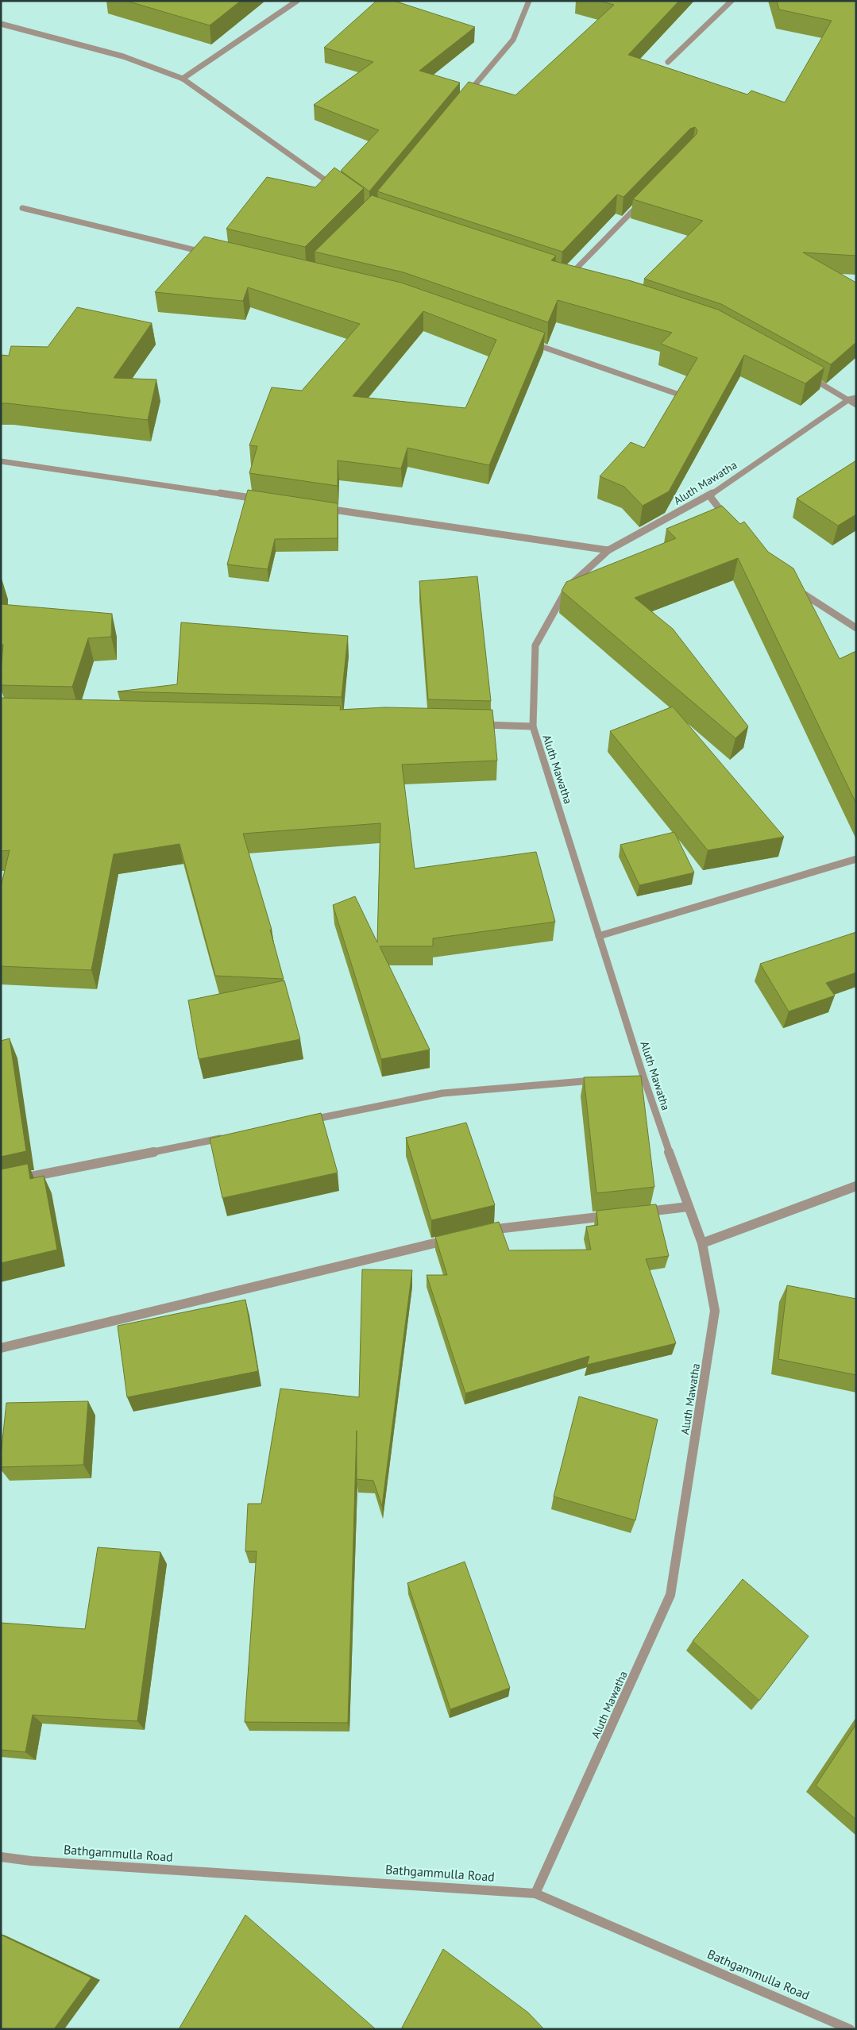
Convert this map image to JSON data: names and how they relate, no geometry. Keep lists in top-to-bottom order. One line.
{"streets":{"street":["Aluth Mawatha","Bathgammulla Road"]},"crossings":[["Aluth Mawatha","Bathgammulla Road"]]}
